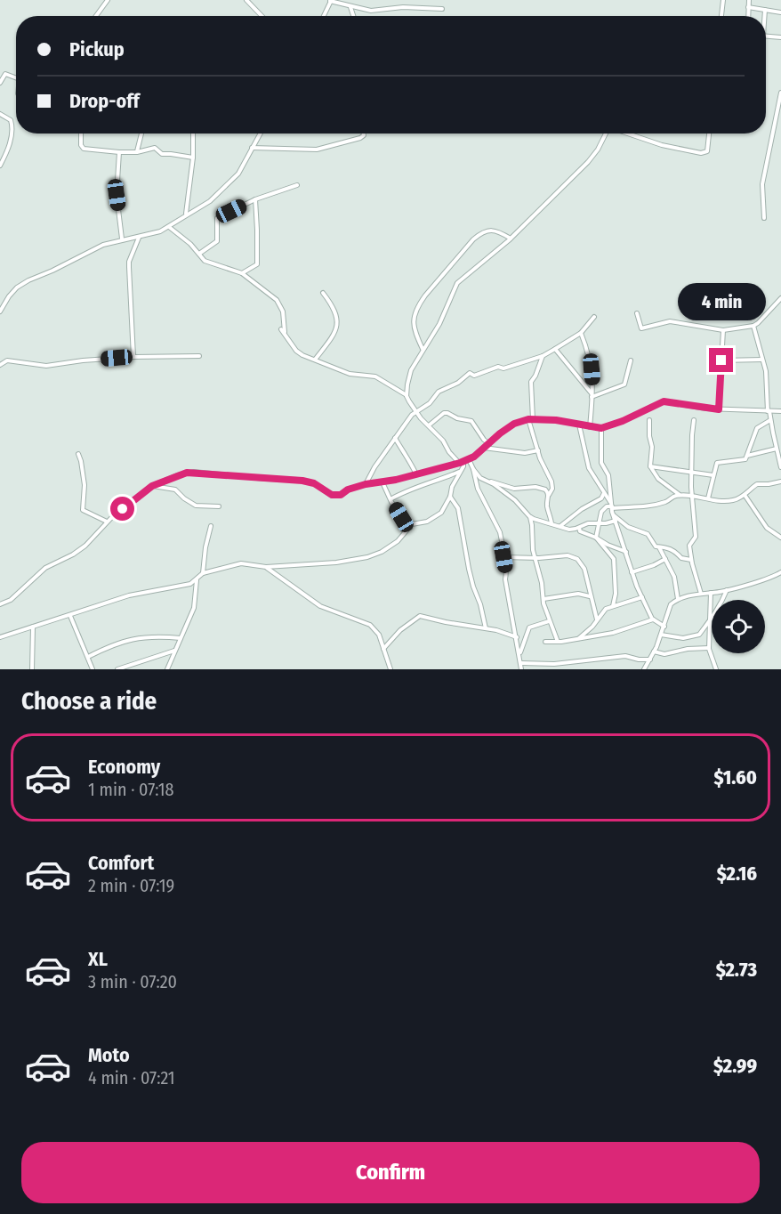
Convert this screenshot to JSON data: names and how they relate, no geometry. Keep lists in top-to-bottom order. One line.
{"page":{"banner":["Pickup","Drop-off"],"bubble":"4 min","heading":"Choose a ride","list":[{"name":"Economy","note":"1 min · 07:18","value":"$1.60"},{"name":"Comfort","note":"2 min · 07:19","value":"$2.16"},{"name":"XL","note":"3 min · 07:20","value":"$2.73"},{"name":"Moto","note":"4 min · 07:21","value":"$2.99"}],"buttons":"Confirm"}}
